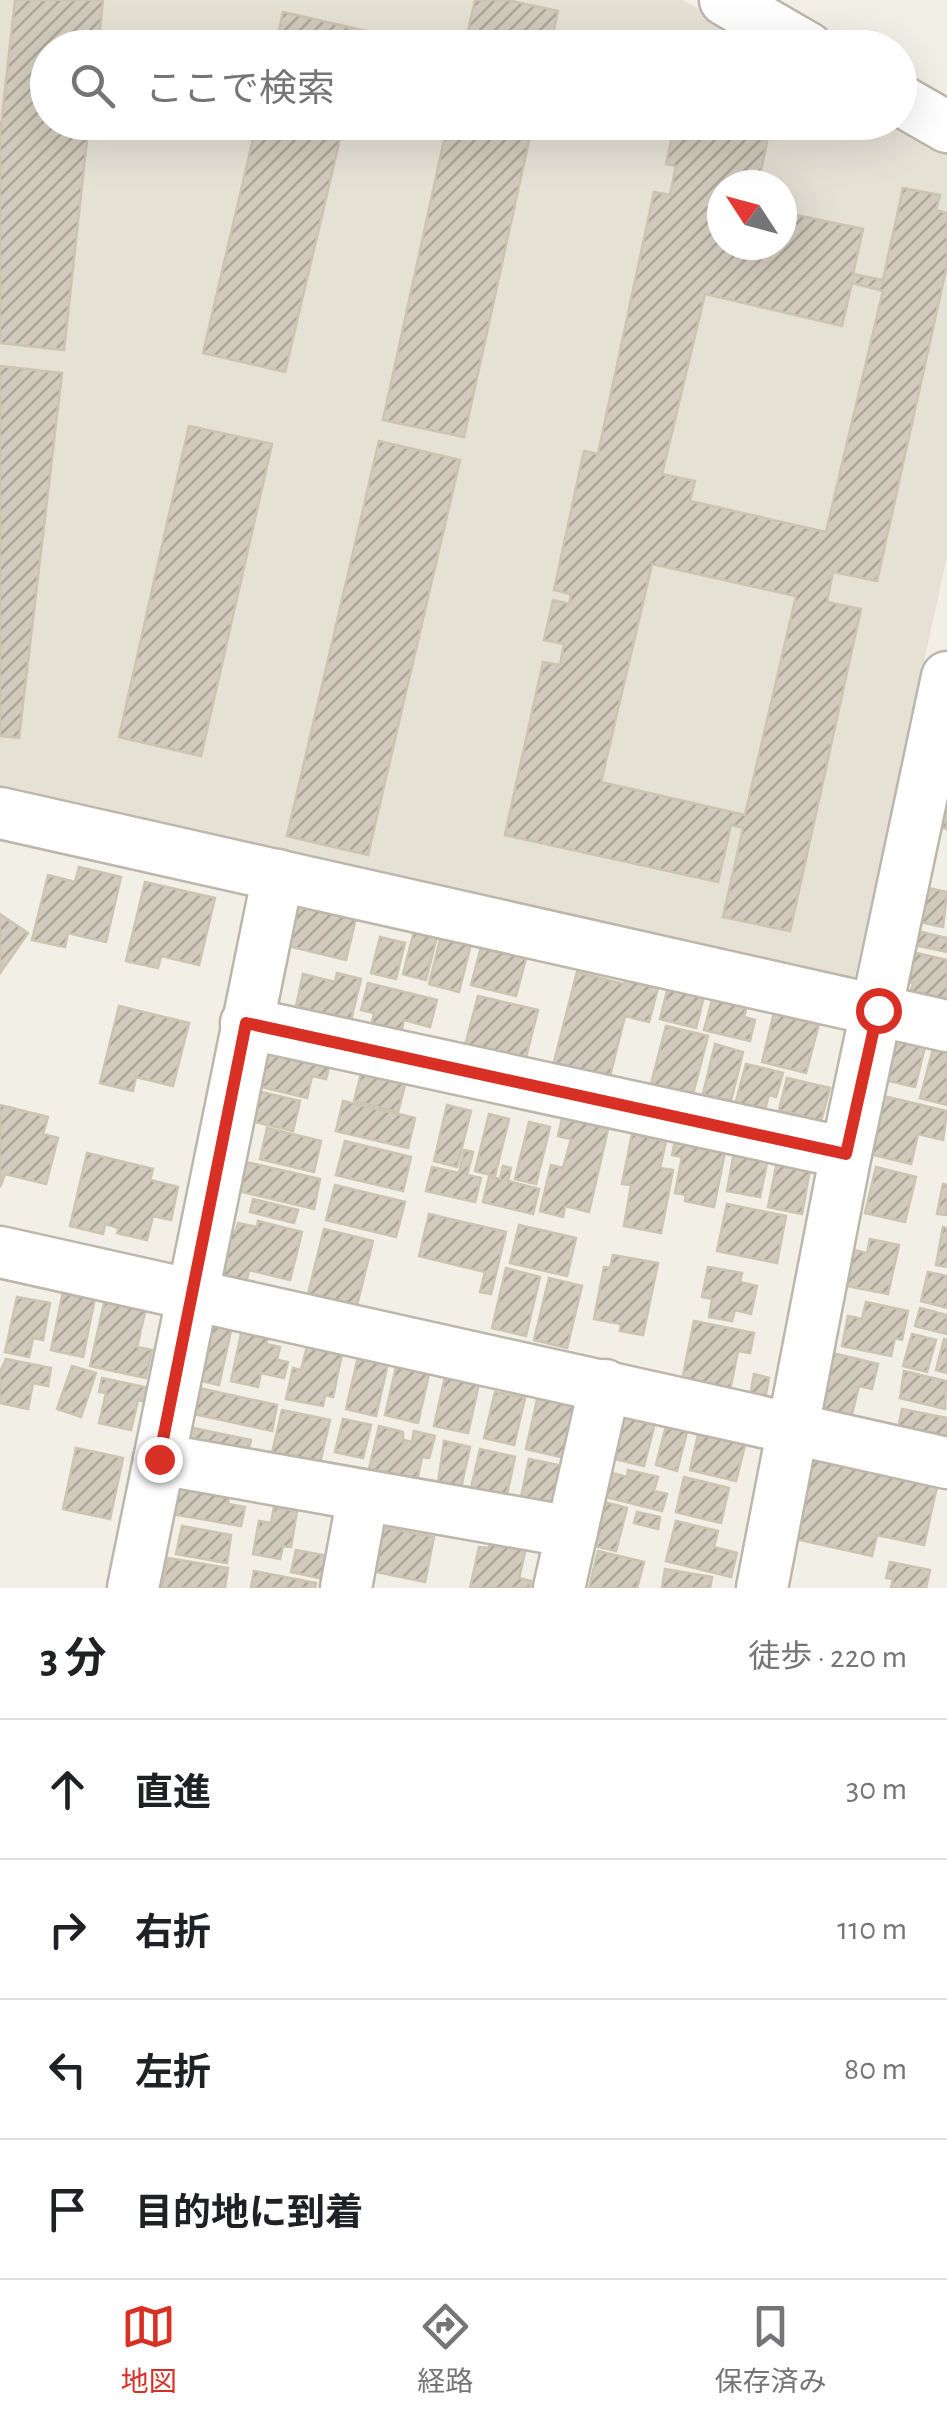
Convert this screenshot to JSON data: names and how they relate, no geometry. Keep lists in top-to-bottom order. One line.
{"north":"top left","page":{"search":"ここで検索","heading":["3 分","徒歩 · 220 m"],"list":[["直進","30 m"],["右折","110 m"],["左折","80 m"],"目的地に到着"],"nav":["地図","経路","保存済み"]}}
